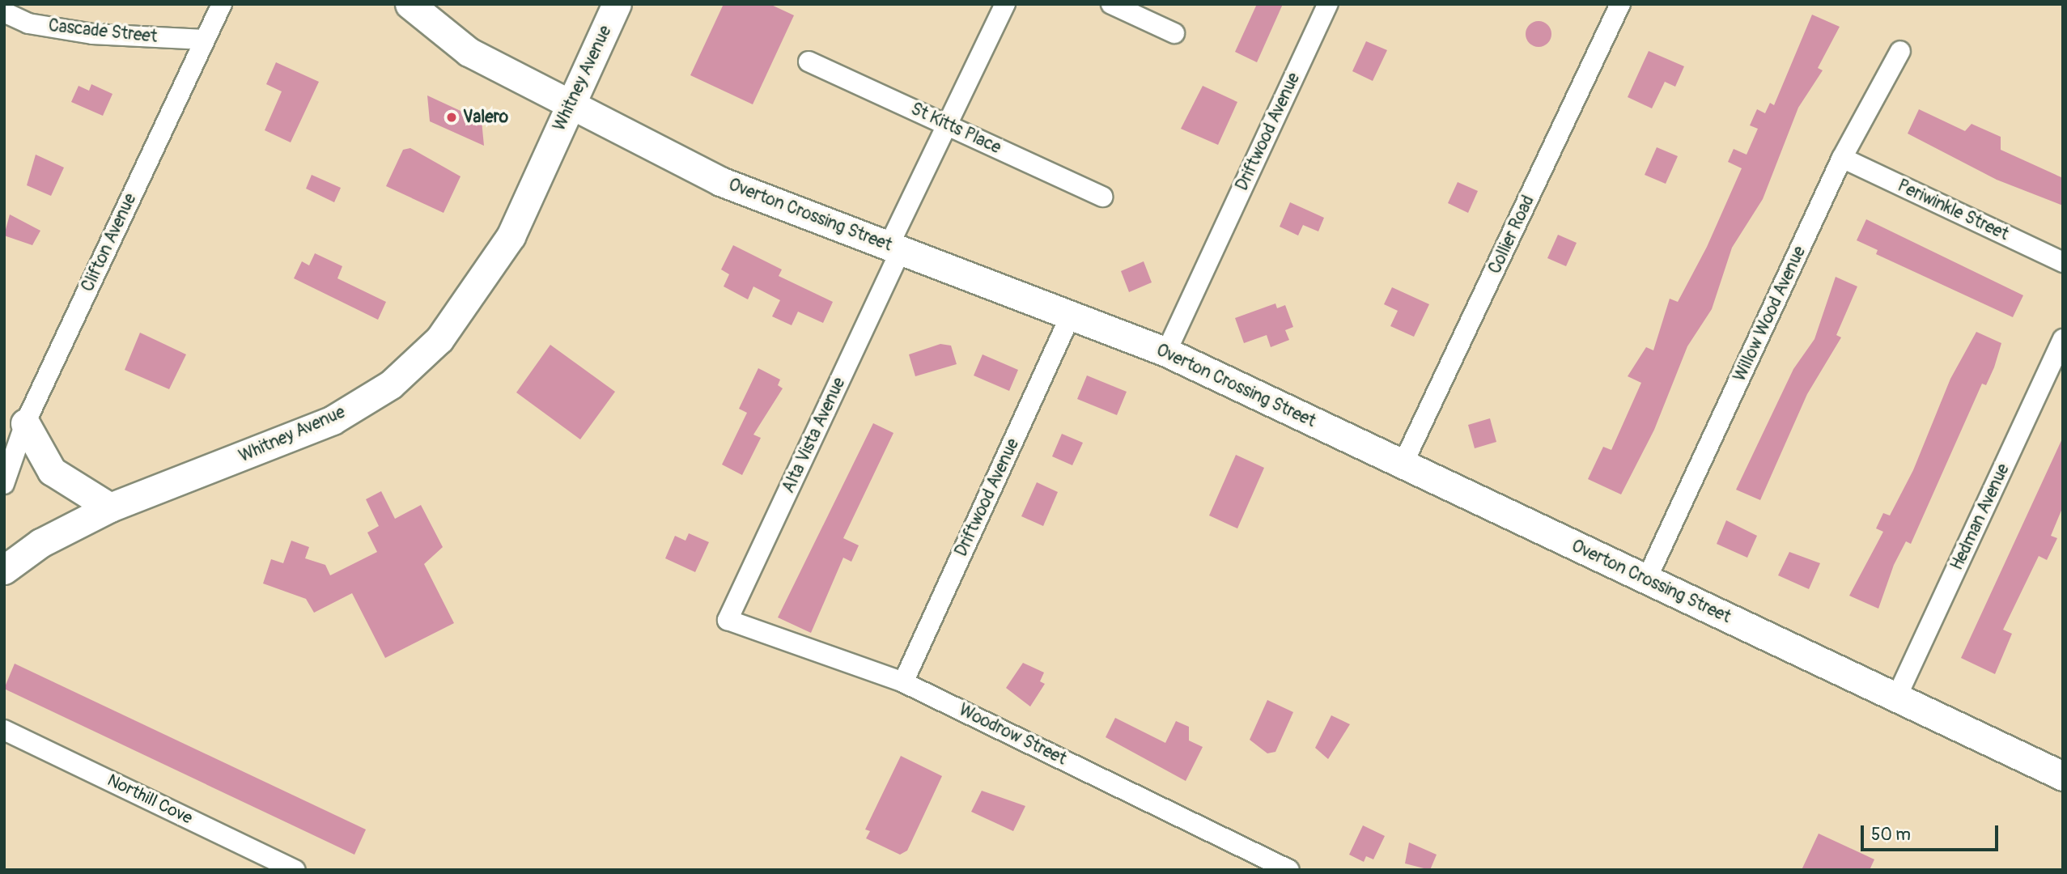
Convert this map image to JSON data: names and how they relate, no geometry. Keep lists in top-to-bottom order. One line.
{"streets":{"main road":["Whitney Avenue","Overton Crossing Street"],"street":["Cascade Street","St Kitts Place","Driftwood Avenue","Periwinkle Street","Collier Road","Clifton Avenue","Willow Wood Avenue","Alta Vista Avenue","Hedman Avenue","Woodrow Street","Northill Cove"]},"crossings":[["Cascade Street","Clifton Avenue"],["Whitney Avenue","Overton Crossing Street"],["St Kitts Place","Alta Vista Avenue"],["Driftwood Avenue","Overton Crossing Street"],["Driftwood Avenue","Woodrow Street"],["Periwinkle Street","Willow Wood Avenue"],["Overton Crossing Street","Collier Road"],["Overton Crossing Street","Willow Wood Avenue"],["Overton Crossing Street","Alta Vista Avenue"],["Overton Crossing Street","Hedman Avenue"],["Alta Vista Avenue","Woodrow Street"]],"places":["Valero"],"scale_bar":"50 m"}
